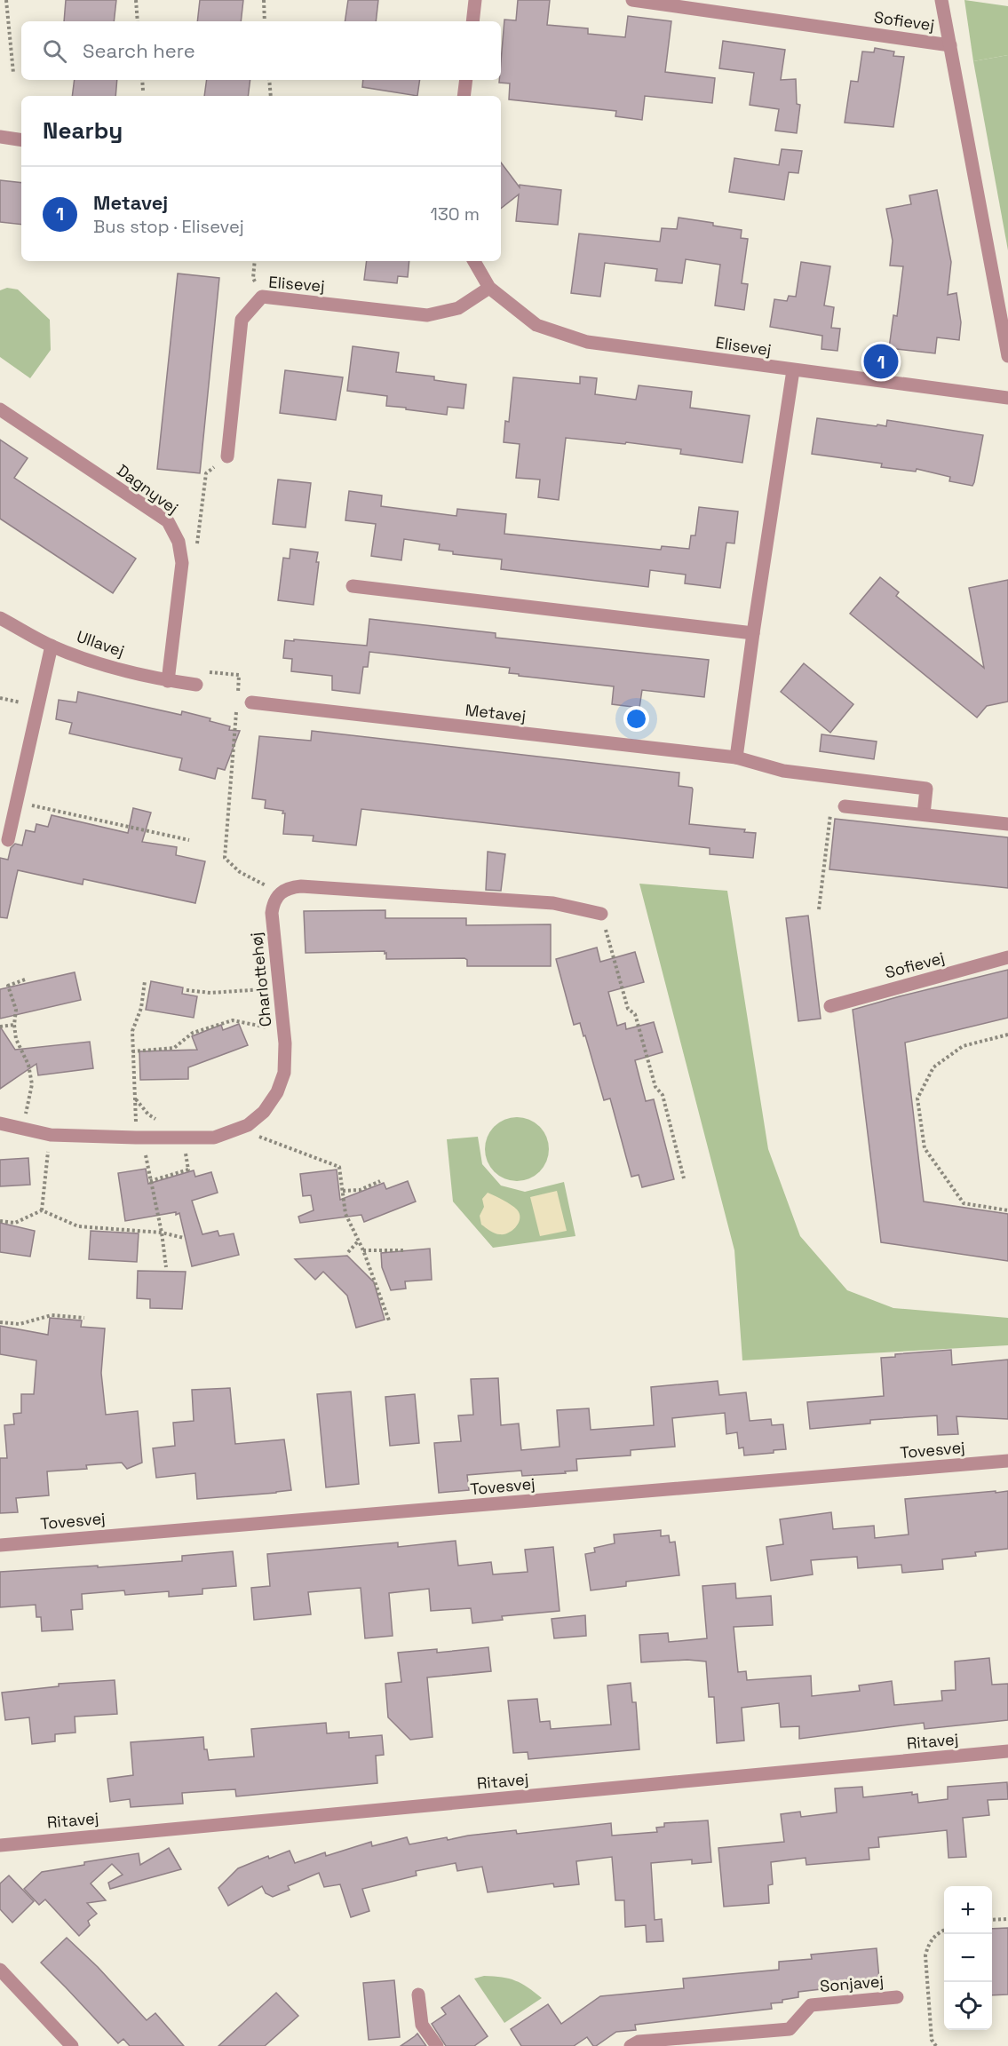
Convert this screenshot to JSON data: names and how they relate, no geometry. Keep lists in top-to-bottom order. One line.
{"streets":{"street":["Sofievej","Elisevej","Dagnyvej","Ullavej","Metavej","Charlottehøj","Tovesvej","Ritavej","Sonjavej"]},"crossings":[["Dagnyvej","Ullavej"]],"page":{"search":"Search here","heading":"Nearby","list":[{"mark":"1","name":"Metavej","note":"Bus stop · Elisevej","value":"130 m"}],"pins":"1","map_buttons":["+","−"]}}
